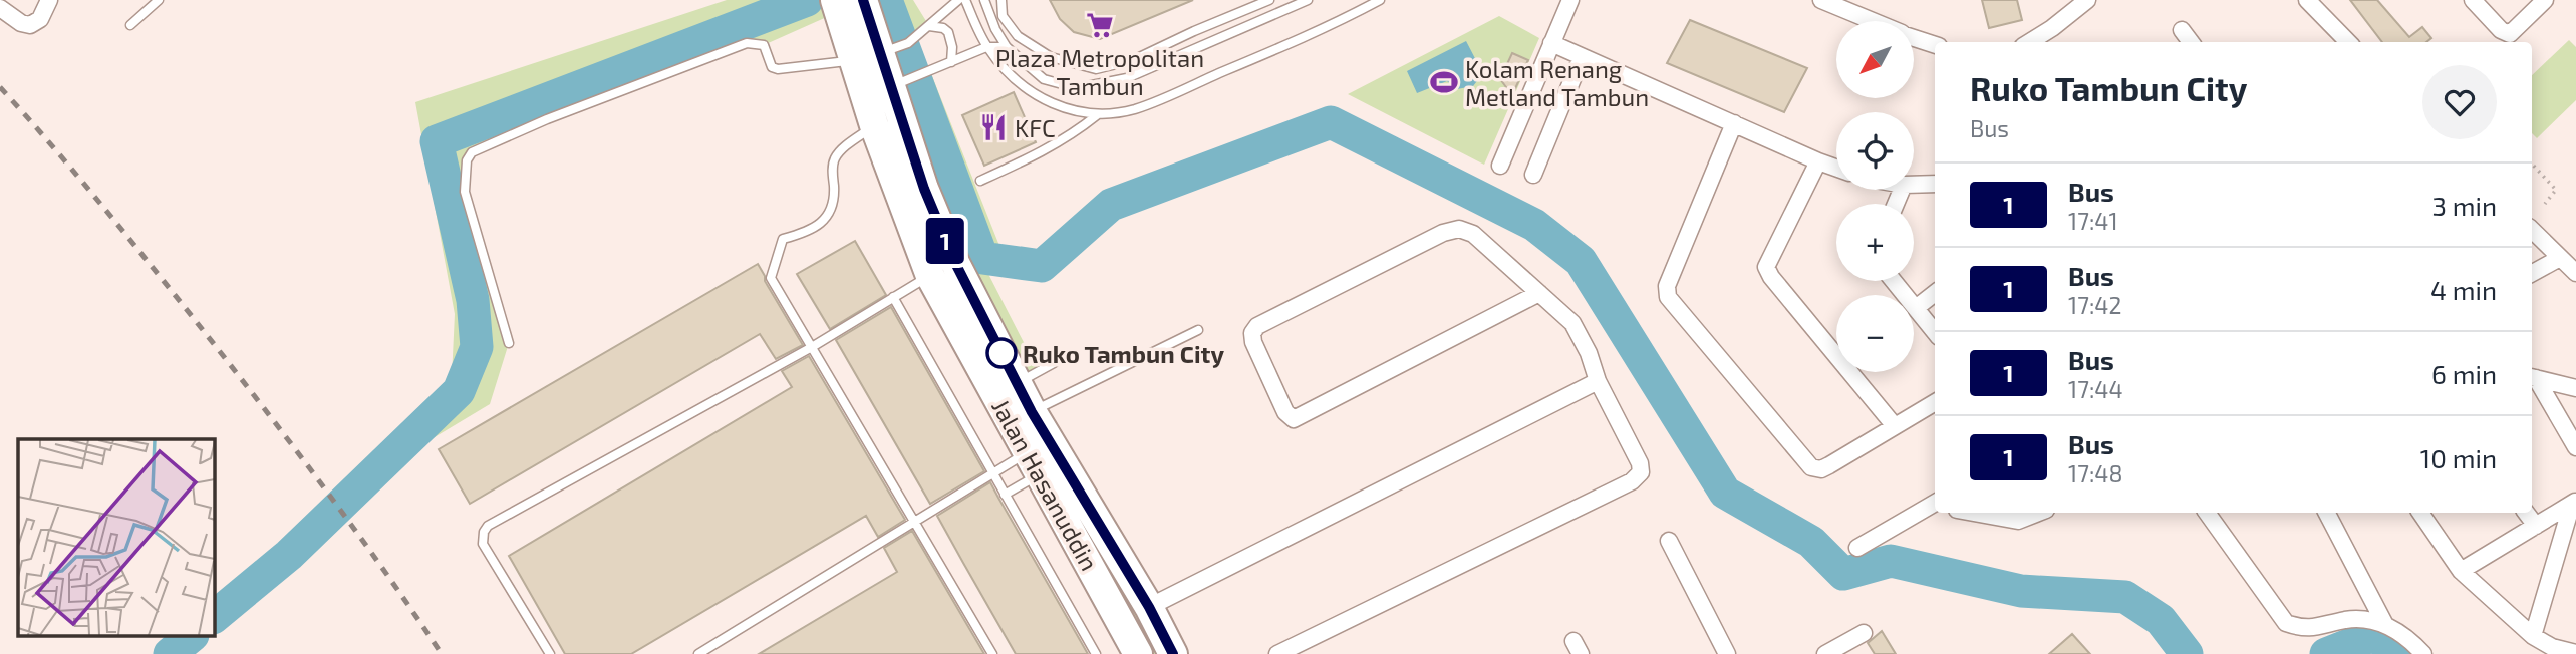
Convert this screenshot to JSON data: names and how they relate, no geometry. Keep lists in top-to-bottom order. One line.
{"streets":{"highway":["Jalan Hasanuddin"]},"places":{"supermarket":["Plaza Metropolitan Tambun"],"sports":["Kolam Renang Metland Tambun"],"restaurant":["KFC"],"other":["Ruko Tambun City"]},"lines":["bus line 1"],"north":"bottom left","page":{"on_map":"1","map_buttons":["+","−"],"heading":["Ruko Tambun City","Bus"],"list":[{"mark":"1","name":"Bus","note":"17:41","value":"3 min"},{"mark":"1","name":"Bus","note":"17:42","value":"4 min"},{"mark":"1","name":"Bus","note":"17:44","value":"6 min"},{"mark":"1","name":"Bus","note":"17:48","value":"10 min"}]}}
